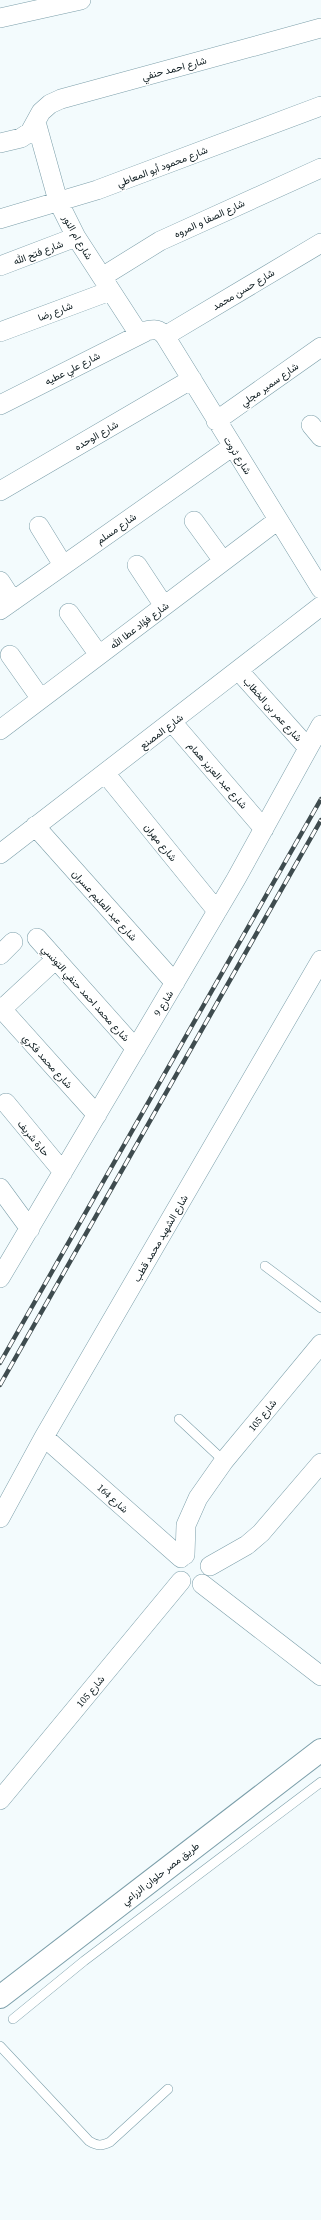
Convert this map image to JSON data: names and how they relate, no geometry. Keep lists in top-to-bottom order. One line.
{"streets":{"main road":["طريق مصر حلوان الزراعي"],"street":["شارع احمد حنفي","شارع محمود أبو المعاطي","شارع الصفا و المروه","شارع ام النور","شارع فتح الله","شارع حسن محمد","شارع رضا","شارع علي عطيه","شارع سمير مجلي","شارع الوحده","شارع ثروت","شارع مسلم","شارع فؤاد عطا الله","شارع عمر بن الخطاب","شارع المصنع","شارع عبد العزيز همام","شارع مهران","شارع عبد العليم عسران","شارع محمد احمد حنفي التونسي","شارع 9","شارع محمد فكري","حارة شريف","شارع الشهيد محمد قطب","شارع 105","شارع 164"]},"crossings":[["شارع احمد حنفي","شارع ام النور"],["شارع محمود أبو المعاطي","شارع ام النور"],["شارع الصفا و المروه","شارع ام النور"],["شارع الصفا و المروه","شارع رضا"],["شارع ام النور","شارع فتح الله"],["شارع ام النور","شارع حسن محمد"],["شارع ام النور","شارع رضا"],["شارع ام النور","شارع علي عطيه"],["شارع ام النور","شارع ثروت"],["شارع حسن محمد","شارع علي عطيه"],["شارع حسن محمد","شارع ثروت"],["شارع علي عطيه","شارع ثروت"],["شارع سمير مجلي","شارع ثروت"],["شارع الوحده","شارع ثروت"],["شارع ثروت","شارع مسلم"],["شارع ثروت","شارع فؤاد عطا الله"],["شارع عمر بن الخطاب","شارع المصنع"],["شارع عمر بن الخطاب","شارع 9"],["شارع المصنع","شارع عبد العزيز همام"],["شارع المصنع","شارع مهران"],["شارع المصنع","شارع عبد العليم عسران"],["شارع عبد العزيز همام","شارع 9"],["شارع مهران","شارع 9"],["شارع عبد العليم عسران","شارع 9"],["شارع محمد احمد حنفي التونسي","شارع 9"],["شارع 9","شارع محمد فكري"],["شارع 9","حارة شريف"],["شارع الشهيد محمد قطب","شارع 164"],["شارع 105","شارع 164"]]}
